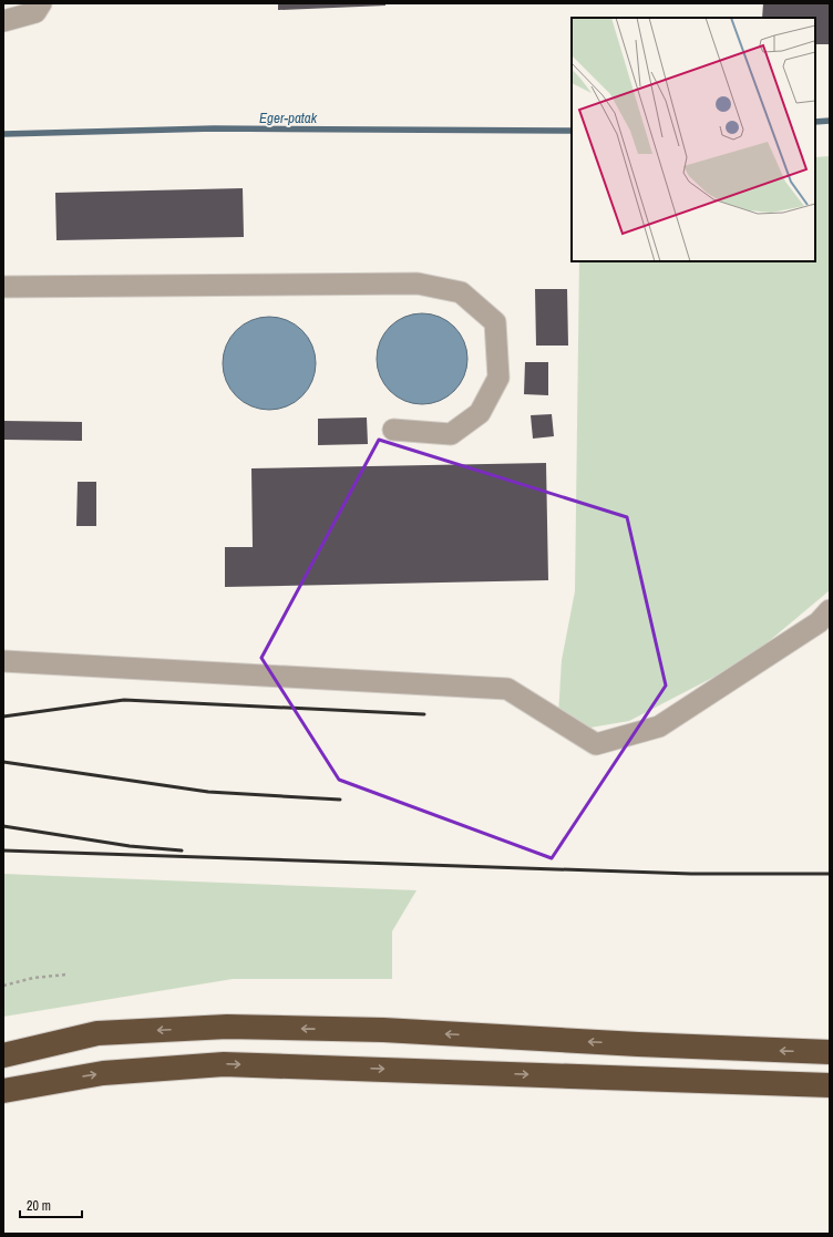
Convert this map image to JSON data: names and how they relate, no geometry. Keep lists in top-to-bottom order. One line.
{"water":["Eger-patak"],"scale_bar":"20 m"}
